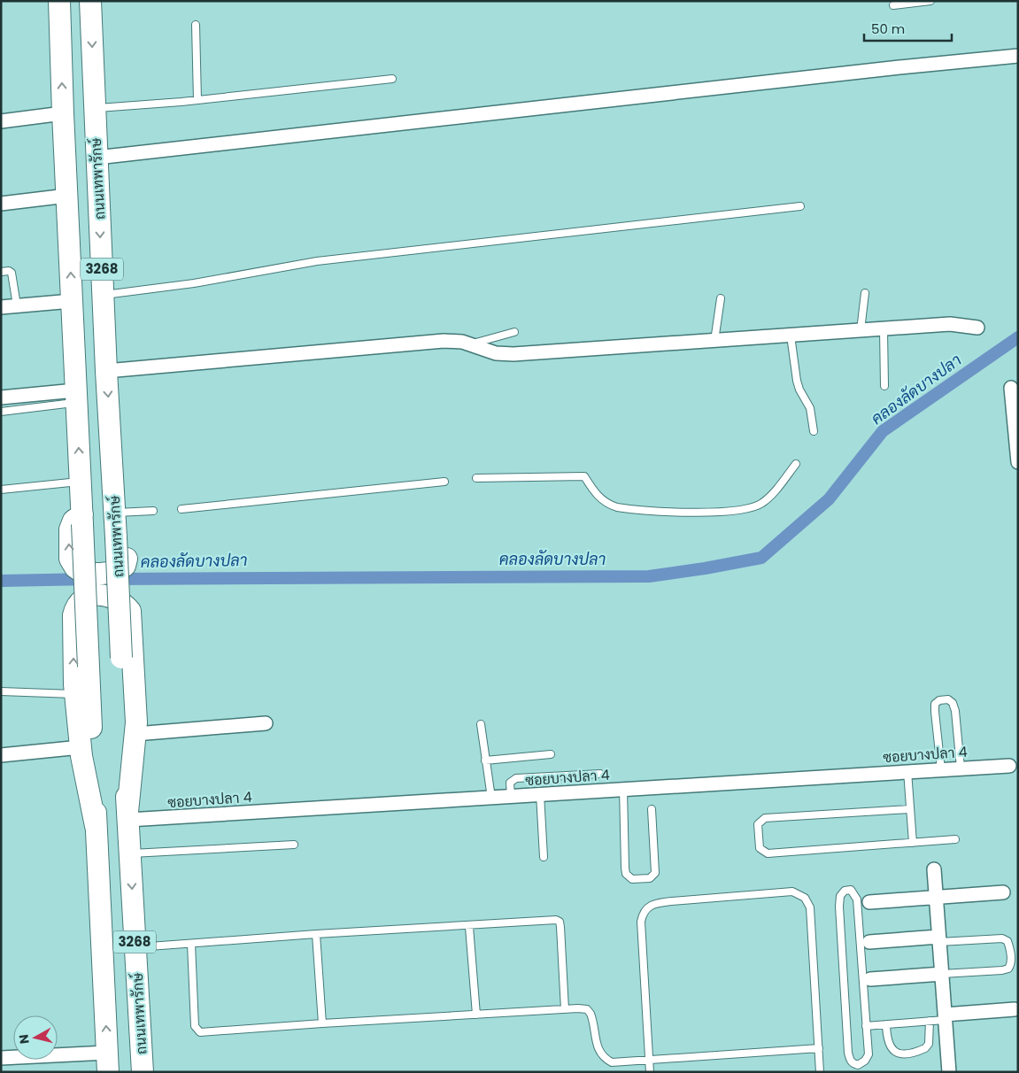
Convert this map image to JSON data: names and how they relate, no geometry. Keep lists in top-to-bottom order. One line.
{"streets":{"main road":["ถนนเทพารักษ์","3268"],"street":["ซอยบางปลา 4"]},"crossings":[["ถนนเทพารักษ์","ซอยบางปลา 4"]],"water":["คลองลัดบางปลา"],"scale_bar":"50 m","north":"left"}
